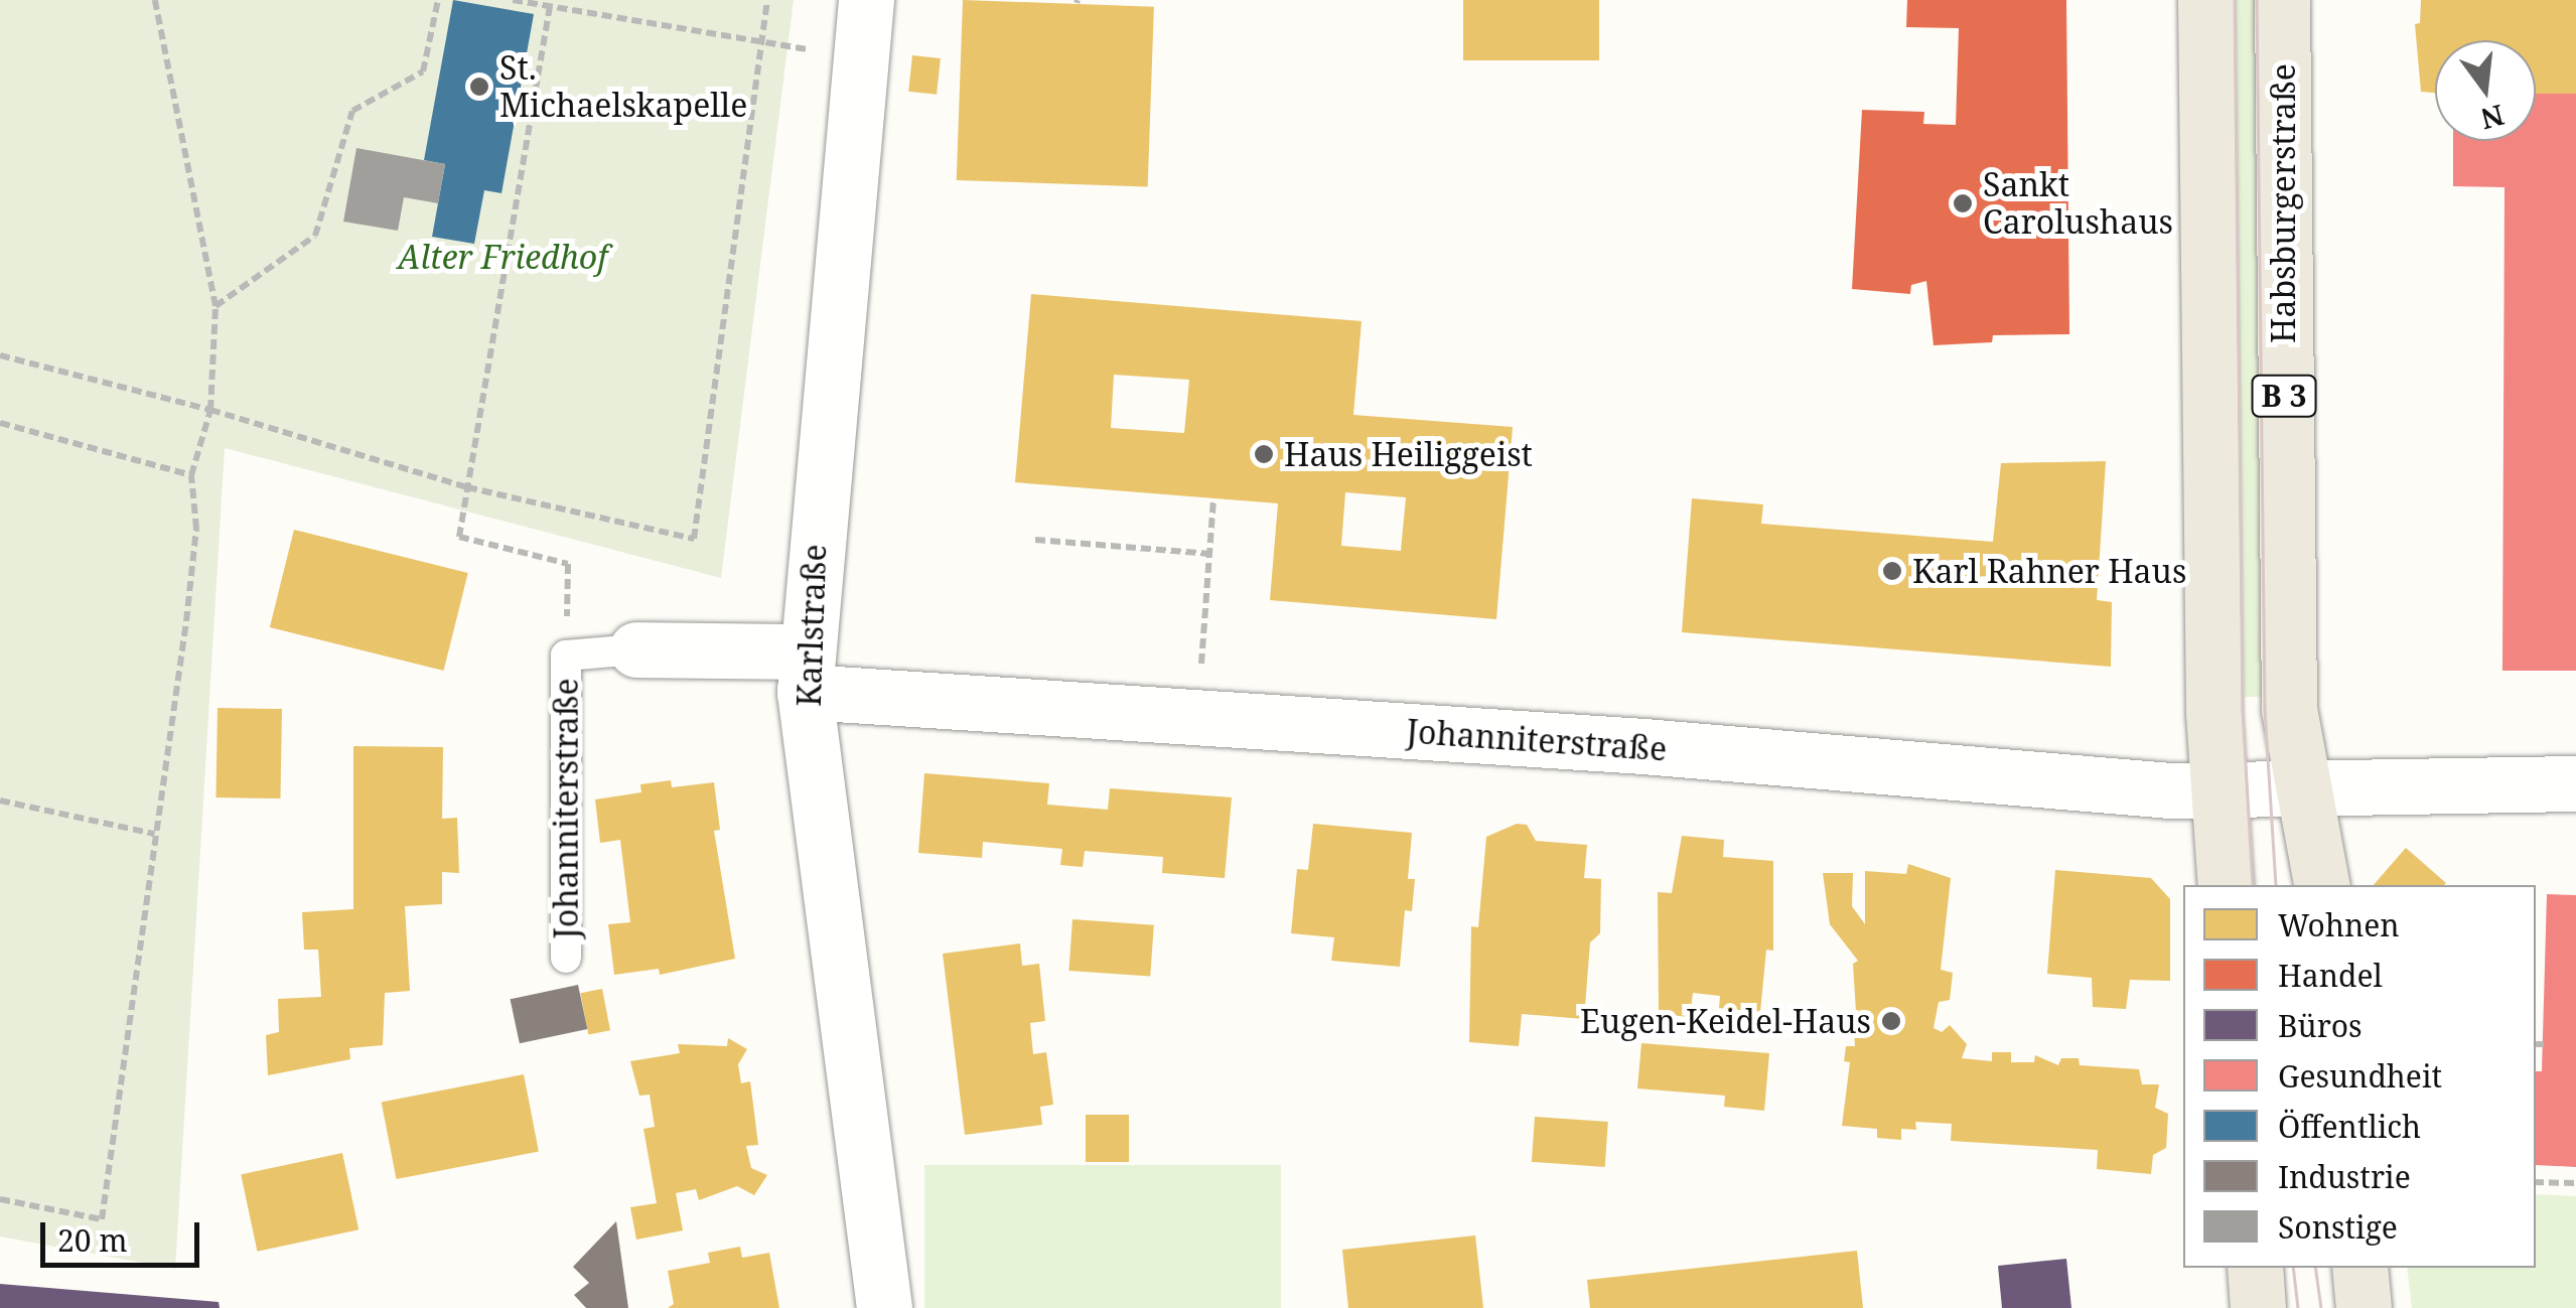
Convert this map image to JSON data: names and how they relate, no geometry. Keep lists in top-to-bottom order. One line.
{"streets":{"main road":["Habsburgerstraße","B 3"],"street":["Karlstraße","Johanniterstraße"]},"crossings":[["Habsburgerstraße","Johanniterstraße"],["Karlstraße","Johanniterstraße"]],"parks":["Alter Friedhof"],"places":["St. Michaelskapelle","Sankt Carolushaus","Haus Heiliggeist","Karl Rahner Haus","Eugen-Keidel-Haus"],"legend":["Wohnen","Handel","Büros","Gesundheit","Öffentlich","Industrie","Sonstige"],"scale_bar":"20 m","north":"bottom"}
